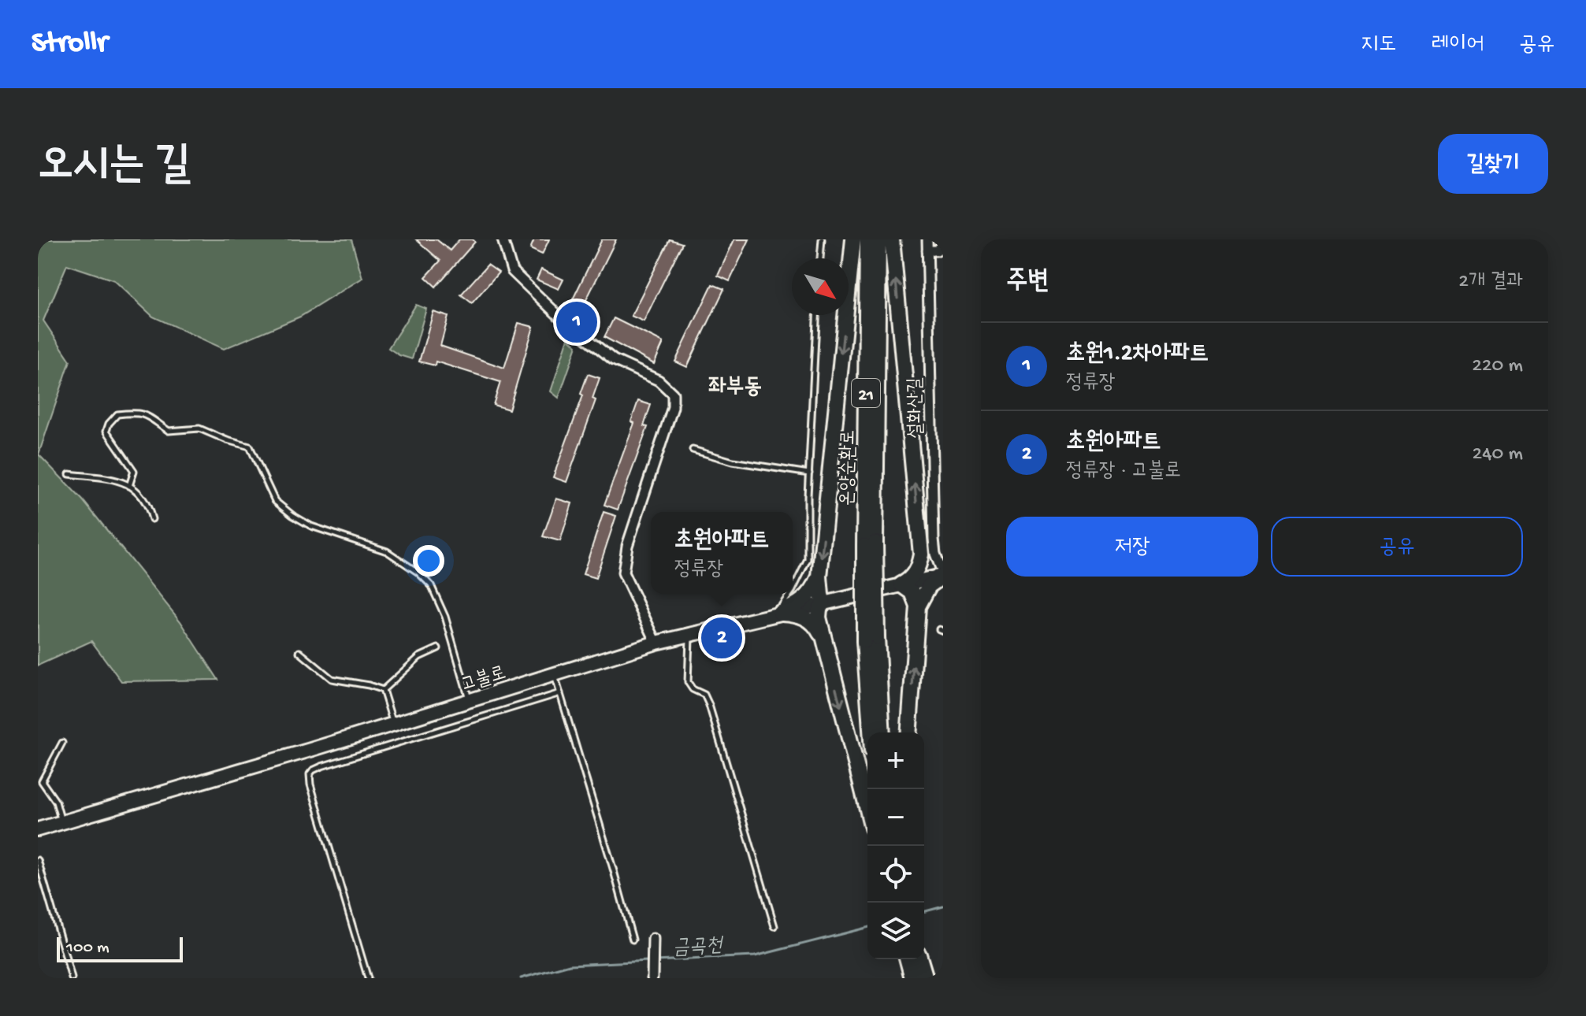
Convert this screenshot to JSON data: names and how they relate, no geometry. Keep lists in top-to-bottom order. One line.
{"streets":{"highway":["21","온양순환로"],"main road":["고불로"],"street":["설화산길"]},"crossings":[["21","온양순환로"],["설화산길","고불로"]],"districts":["좌부동"],"water":["금곡천"],"scale_bar":"100 m","north":"bottom right","page":{"header":"Strollr","nav":["지도","레이어","공유"],"buttons":["길찾기",["저장","공유"]],"title":"오시는 길","heading":["주변","2개 결과"],"pins":["1","2"],"list":[{"mark":"1","name":"초원1.2차아파트","note":"정류장","value":"220 m"},{"mark":"2","name":"초원아파트","note":"정류장 · 고불로","value":"240 m"}],"popup":["초원아파트","정류장"],"map_buttons":["+","−"],"scale":"100 m"}}
